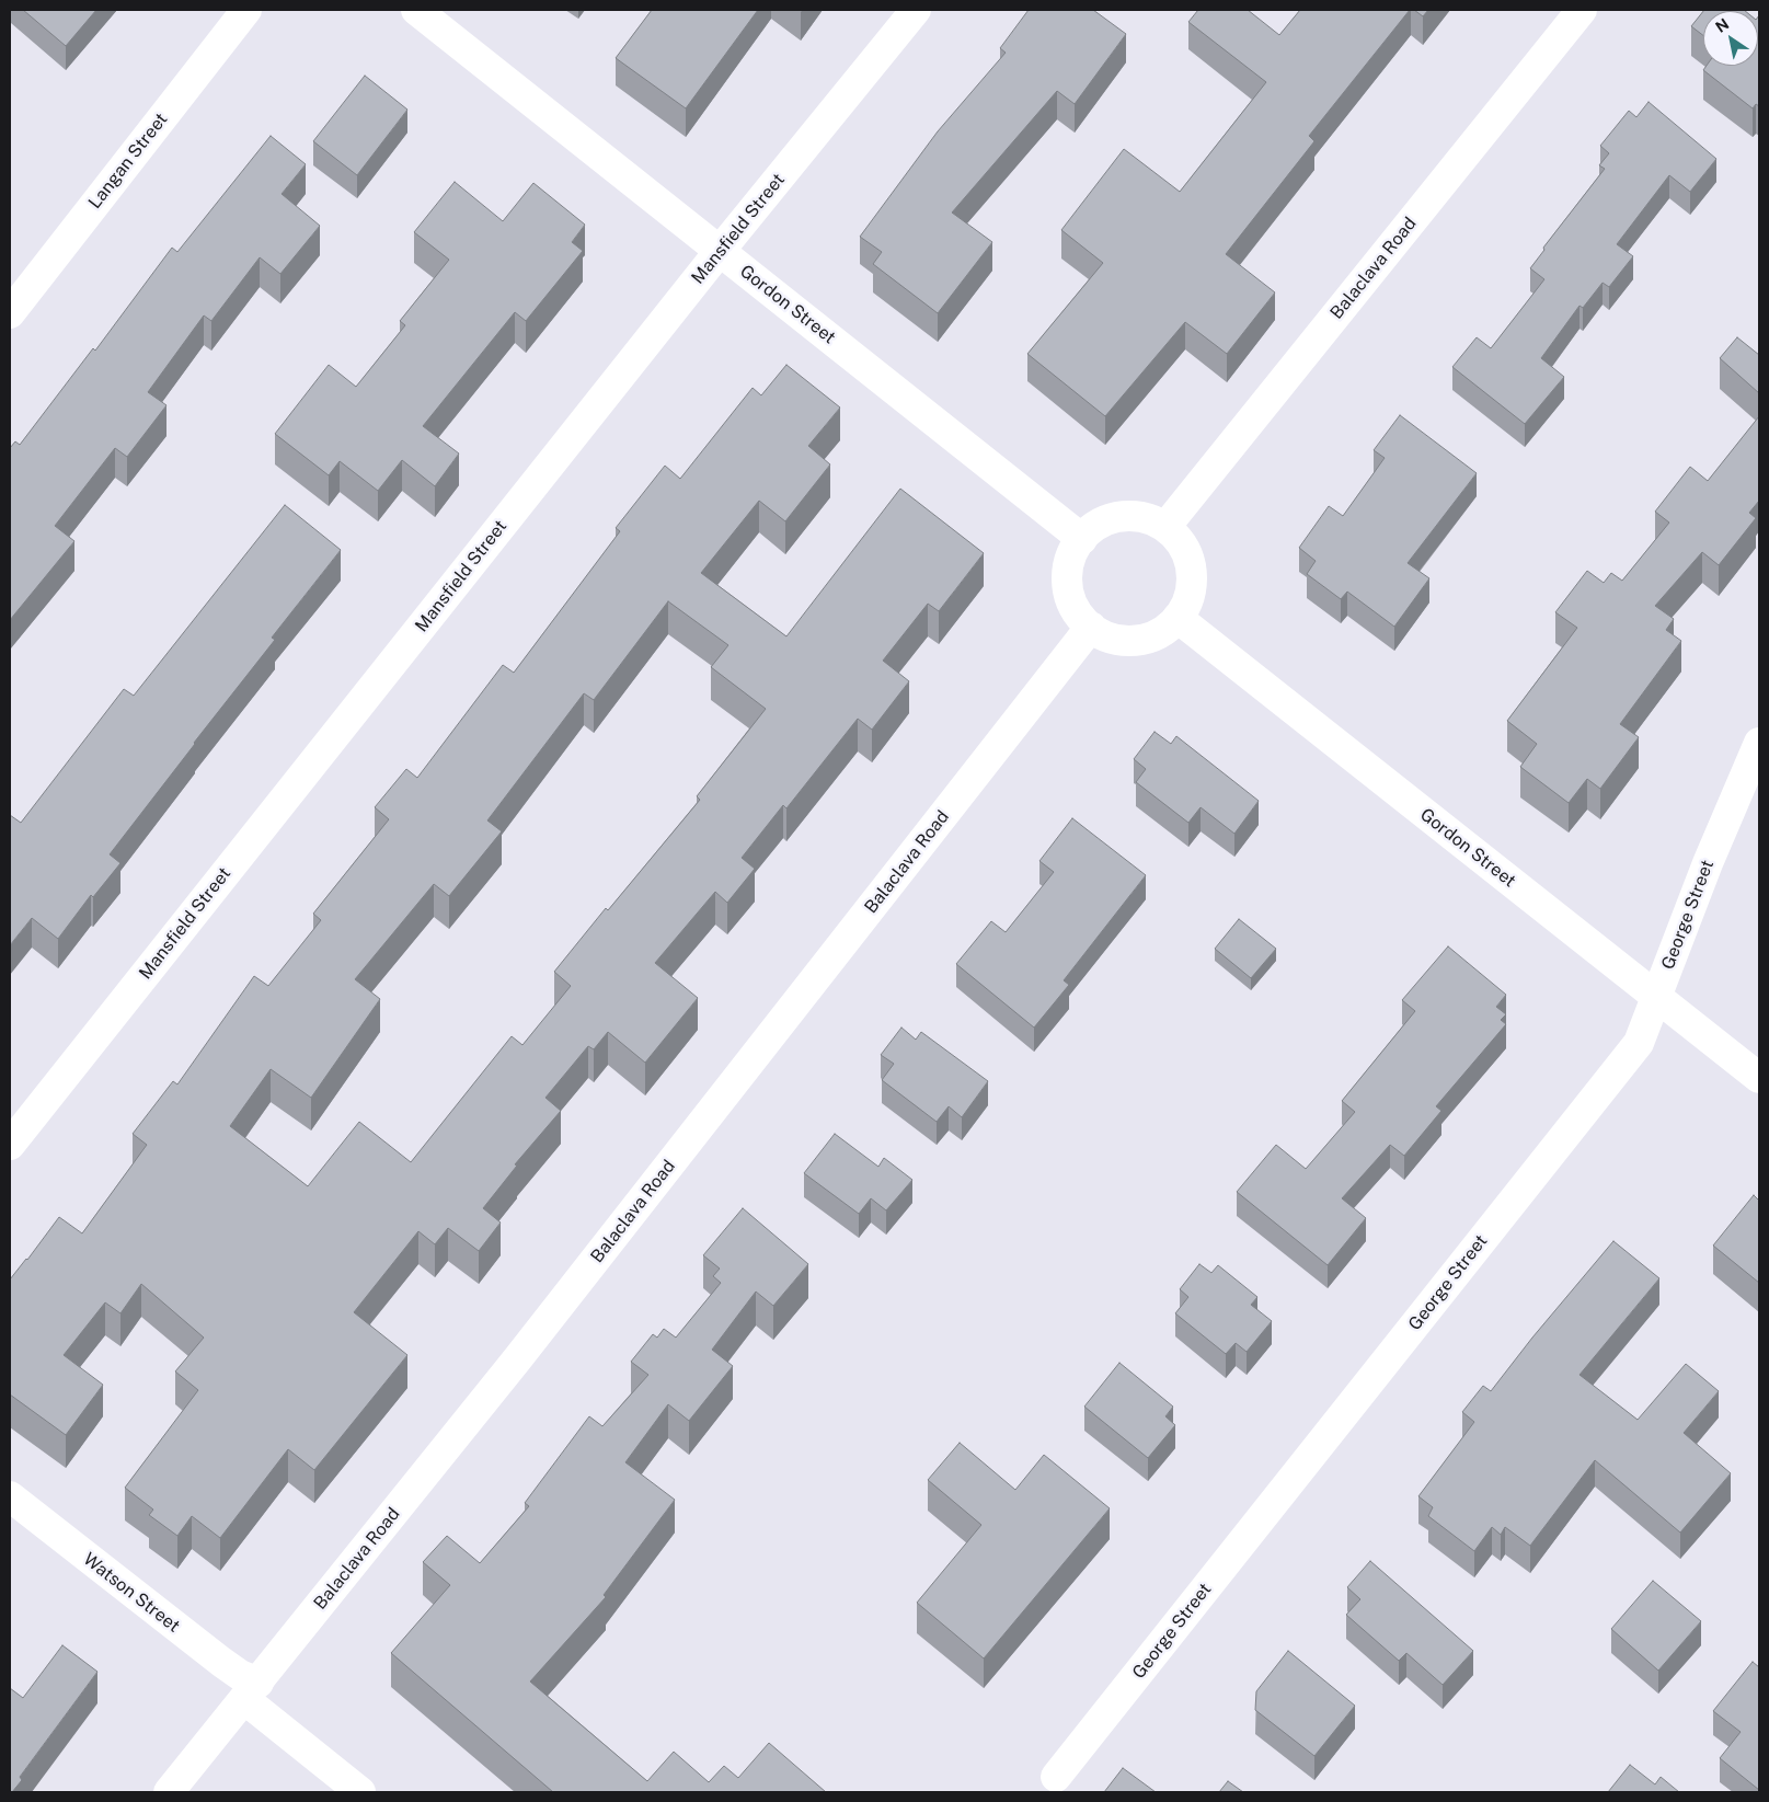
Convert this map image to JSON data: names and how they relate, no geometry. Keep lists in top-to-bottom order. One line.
{"streets":{"street":["Langan Street","Mansfield Street","Balaclava Road","Gordon Street","George Street","Watson Street"]},"crossings":[["Mansfield Street","Gordon Street"],["Balaclava Road","Gordon Street"],["Balaclava Road","Watson Street"],["Gordon Street","George Street"]],"north":"top left"}
